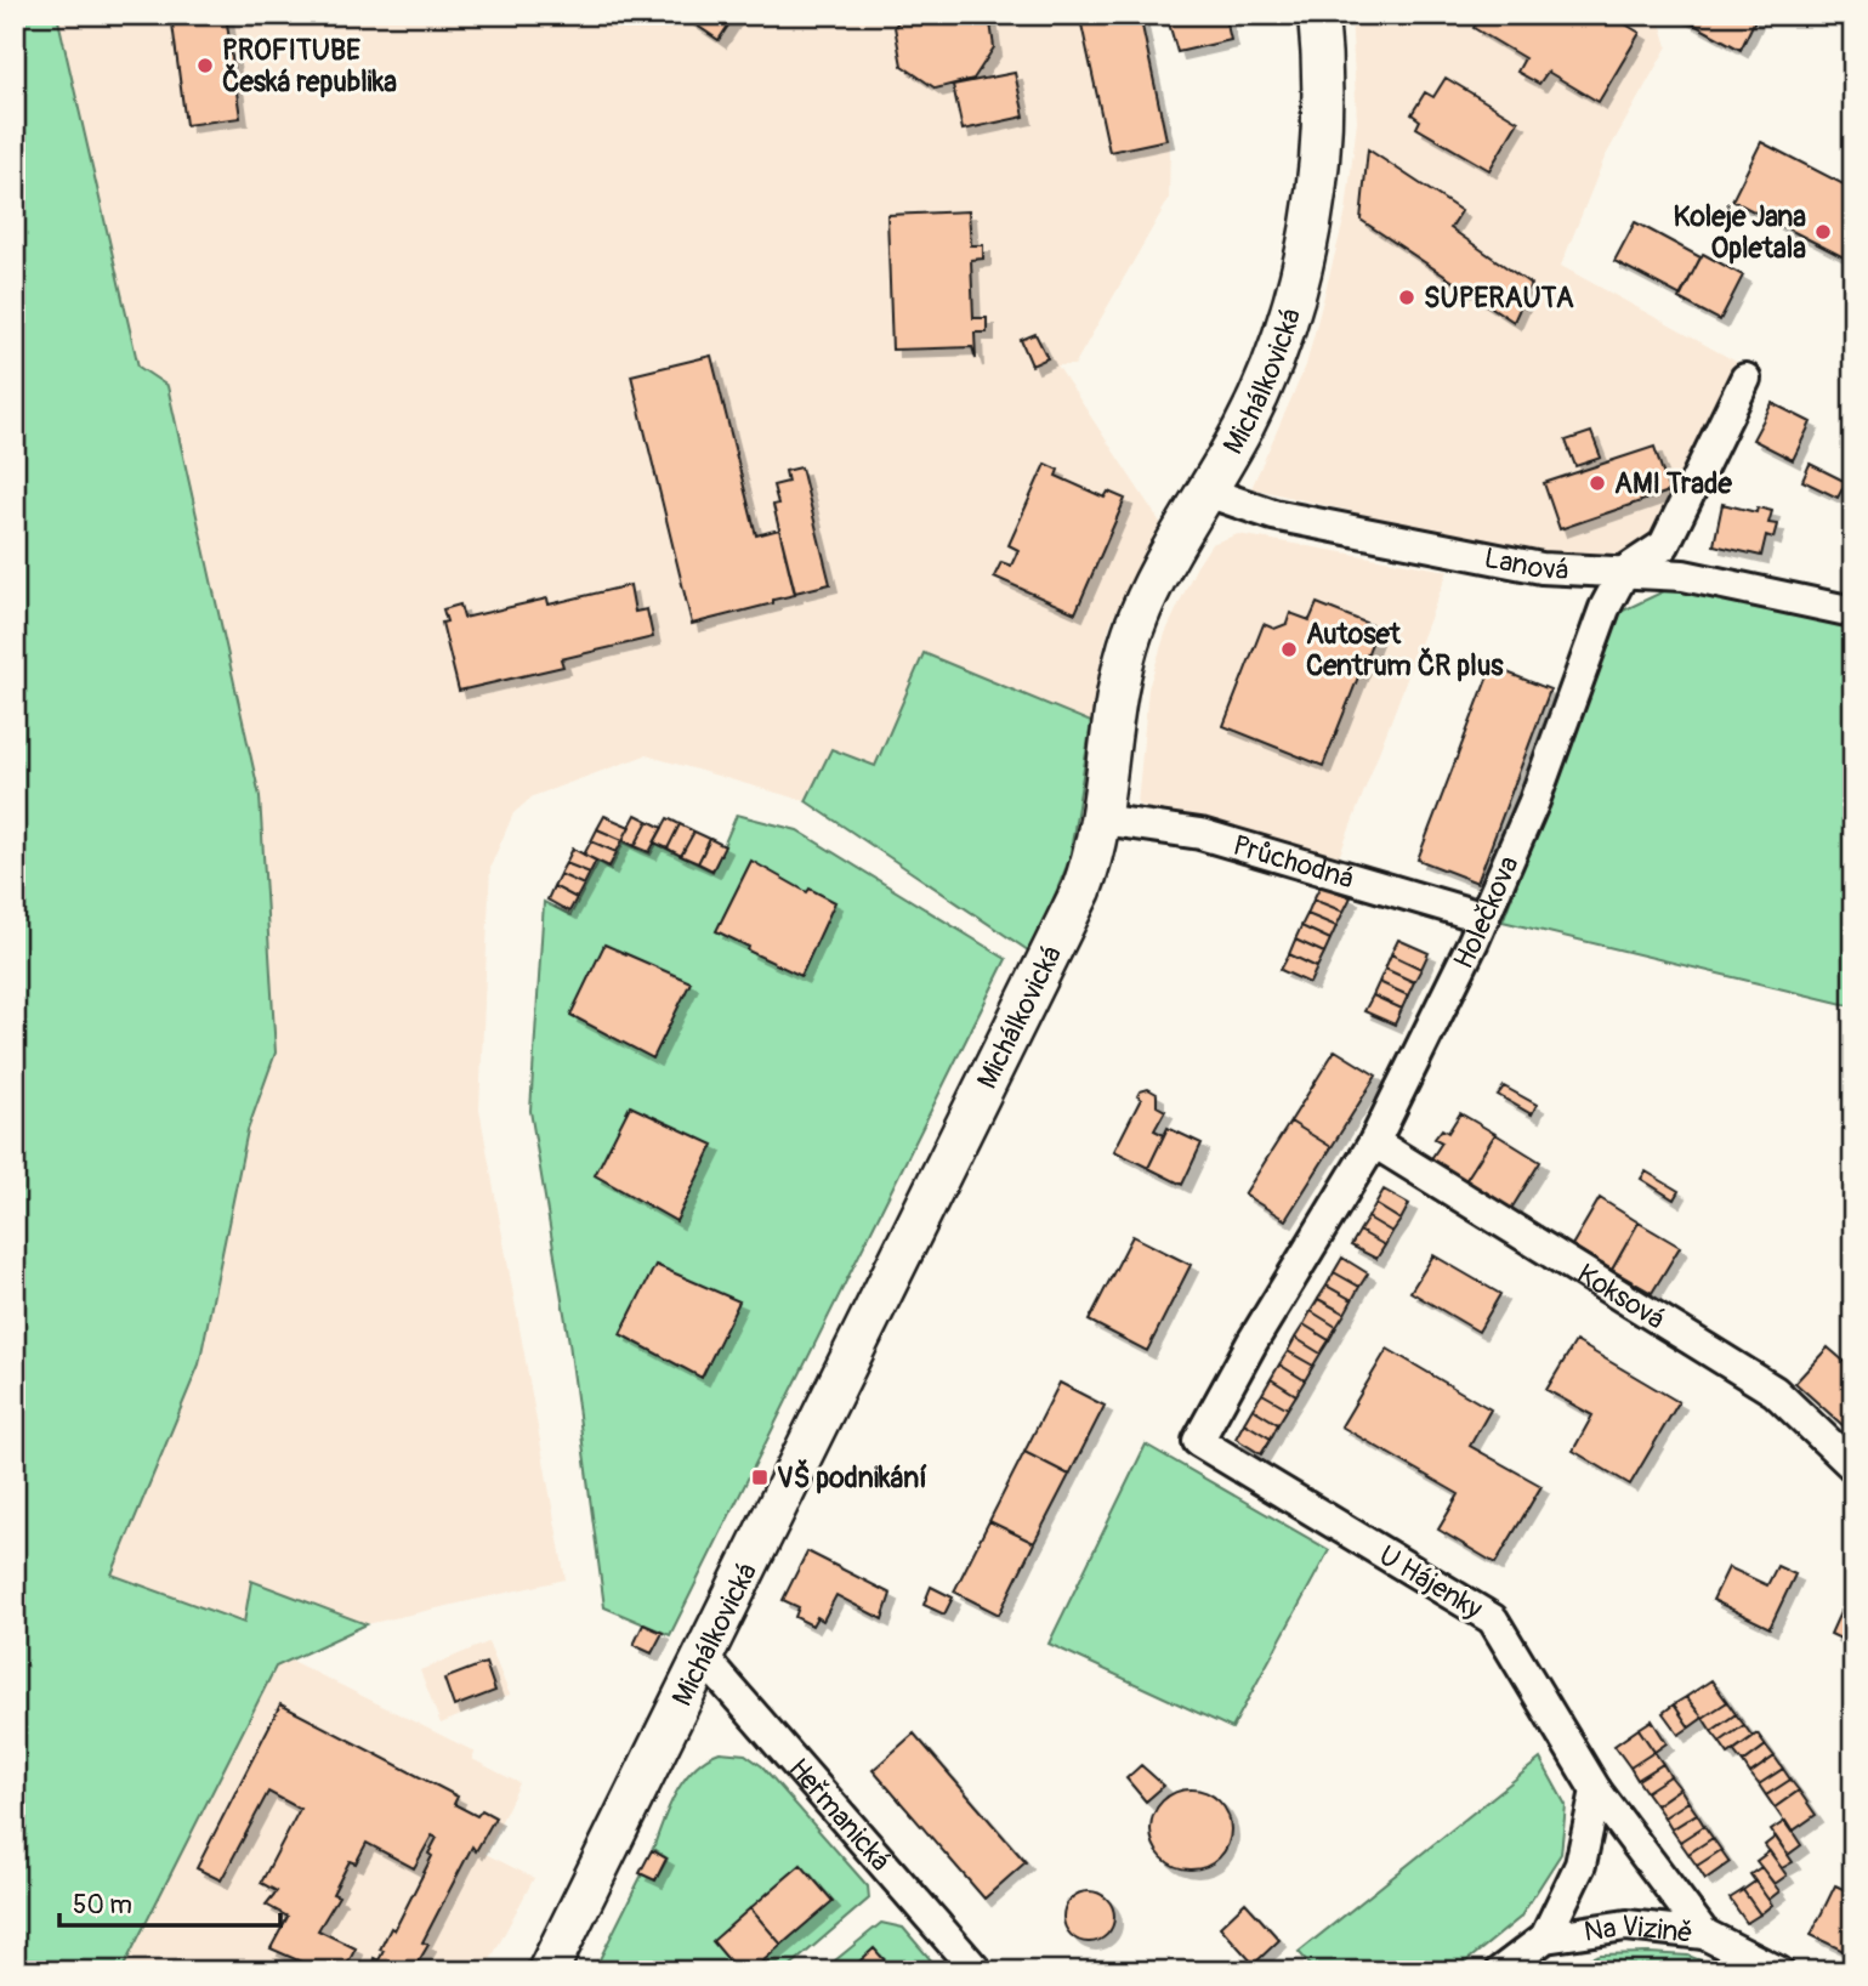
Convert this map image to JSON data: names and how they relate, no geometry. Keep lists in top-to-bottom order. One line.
{"streets":{"street":["Michálkovická","Lanová","Průchodná","Holečkova","Koksová","U Hájenky","Heřmanická","Na Vizině"]},"crossings":[["Michálkovická","Lanová"],["Michálkovická","Průchodná"],["Michálkovická","Heřmanická"],["Lanová","Holečkova"],["Průchodná","Holečkova"],["Holečkova","Koksová"],["Holečkova","U Hájenky"],["U Hájenky","Na Vizině"]],"places":{"other":["PROFITUBE Česká republika","Koleje Jana Opletala","SUPERAUTA","AMI Trade","Autoset Centrum ČR plus"],"transit":["VŠ podnikání"]},"scale_bar":"50 m"}
